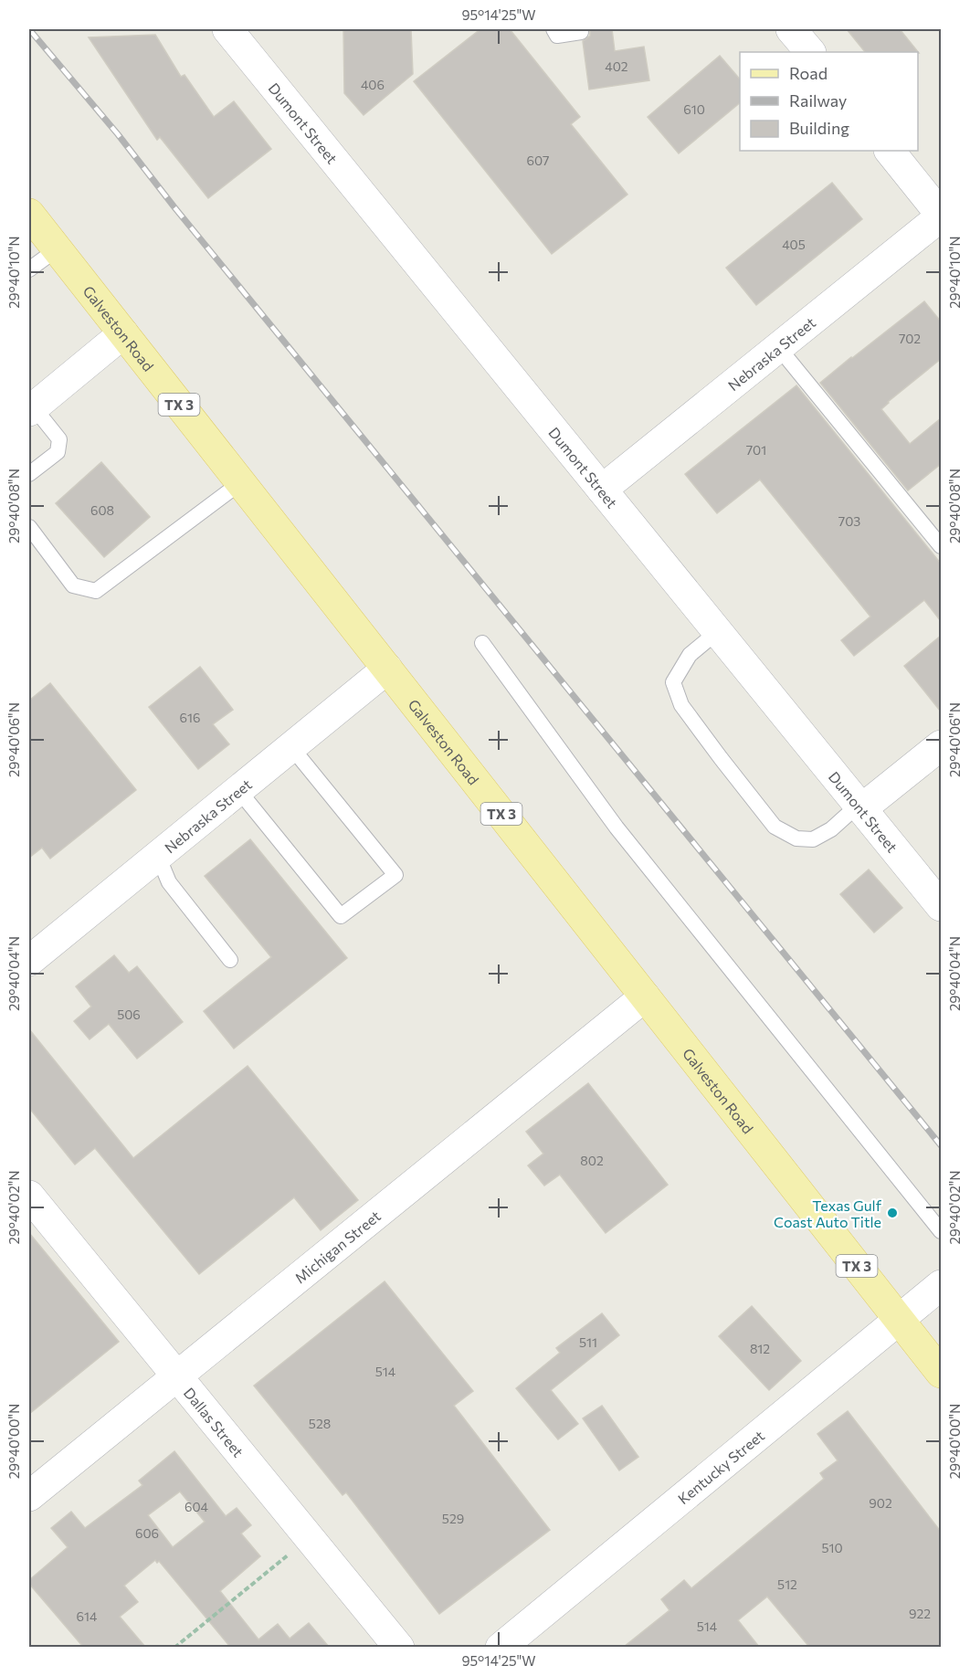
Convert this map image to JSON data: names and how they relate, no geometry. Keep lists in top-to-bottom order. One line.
{"streets":{"main road":["Galveston Road","TX 3"],"street":["Dumont Street","Nebraska Street","Michigan Street","Dallas Street","Kentucky Street"]},"crossings":[["Dumont Street","Nebraska Street"],["Galveston Road","Nebraska Street"],["Galveston Road","Michigan Street"],["Galveston Road","Kentucky Street"],["Michigan Street","Dallas Street"]],"places":["Texas Gulf Coast Auto Title"],"house_numbers":["402","406","610","607","405","702","701","608","703","616","506","802","511","812","514","528","902","604","529","606","510","512","922","614","514"],"legend":["Road","Railway","Building"],"coordinates":["95°14'25\"W","29°40'10\"N","29°40'08\"N","29°40'06\"N","29°40'04\"N","29°40'02\"N","29°40'00\"N"]}
